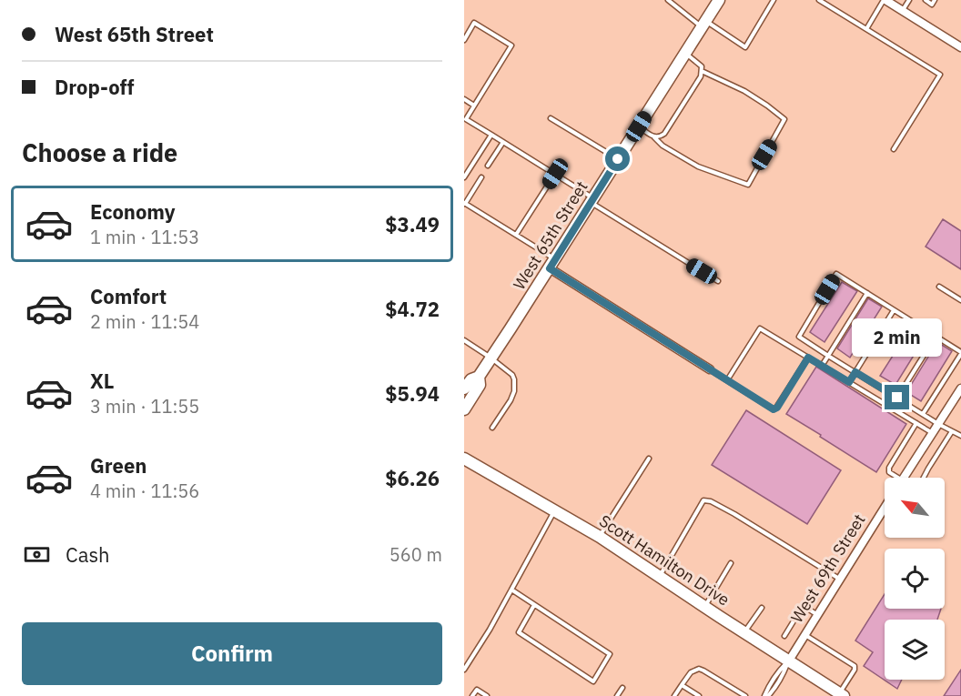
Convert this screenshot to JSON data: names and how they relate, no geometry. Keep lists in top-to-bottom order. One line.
{"streets":{"main road":["West 65th Street","Scott Hamilton Drive"],"street":["West 69th Street"]},"crossings":[["Scott Hamilton Drive","West 69th Street"]],"north":"top left","page":{"banner":["West 65th Street","Drop-off"],"heading":"Choose a ride","list":[{"name":"Economy","note":"1 min · 11:53","value":"$3.49"},{"name":"Comfort","note":"2 min · 11:54","value":"$4.72"},{"name":"XL","note":"3 min · 11:55","value":"$5.94"},{"name":"Green","note":"4 min · 11:56","value":"$6.26"}],"bubble":"2 min","pay":["Cash","560 m"],"buttons":"Confirm"}}
